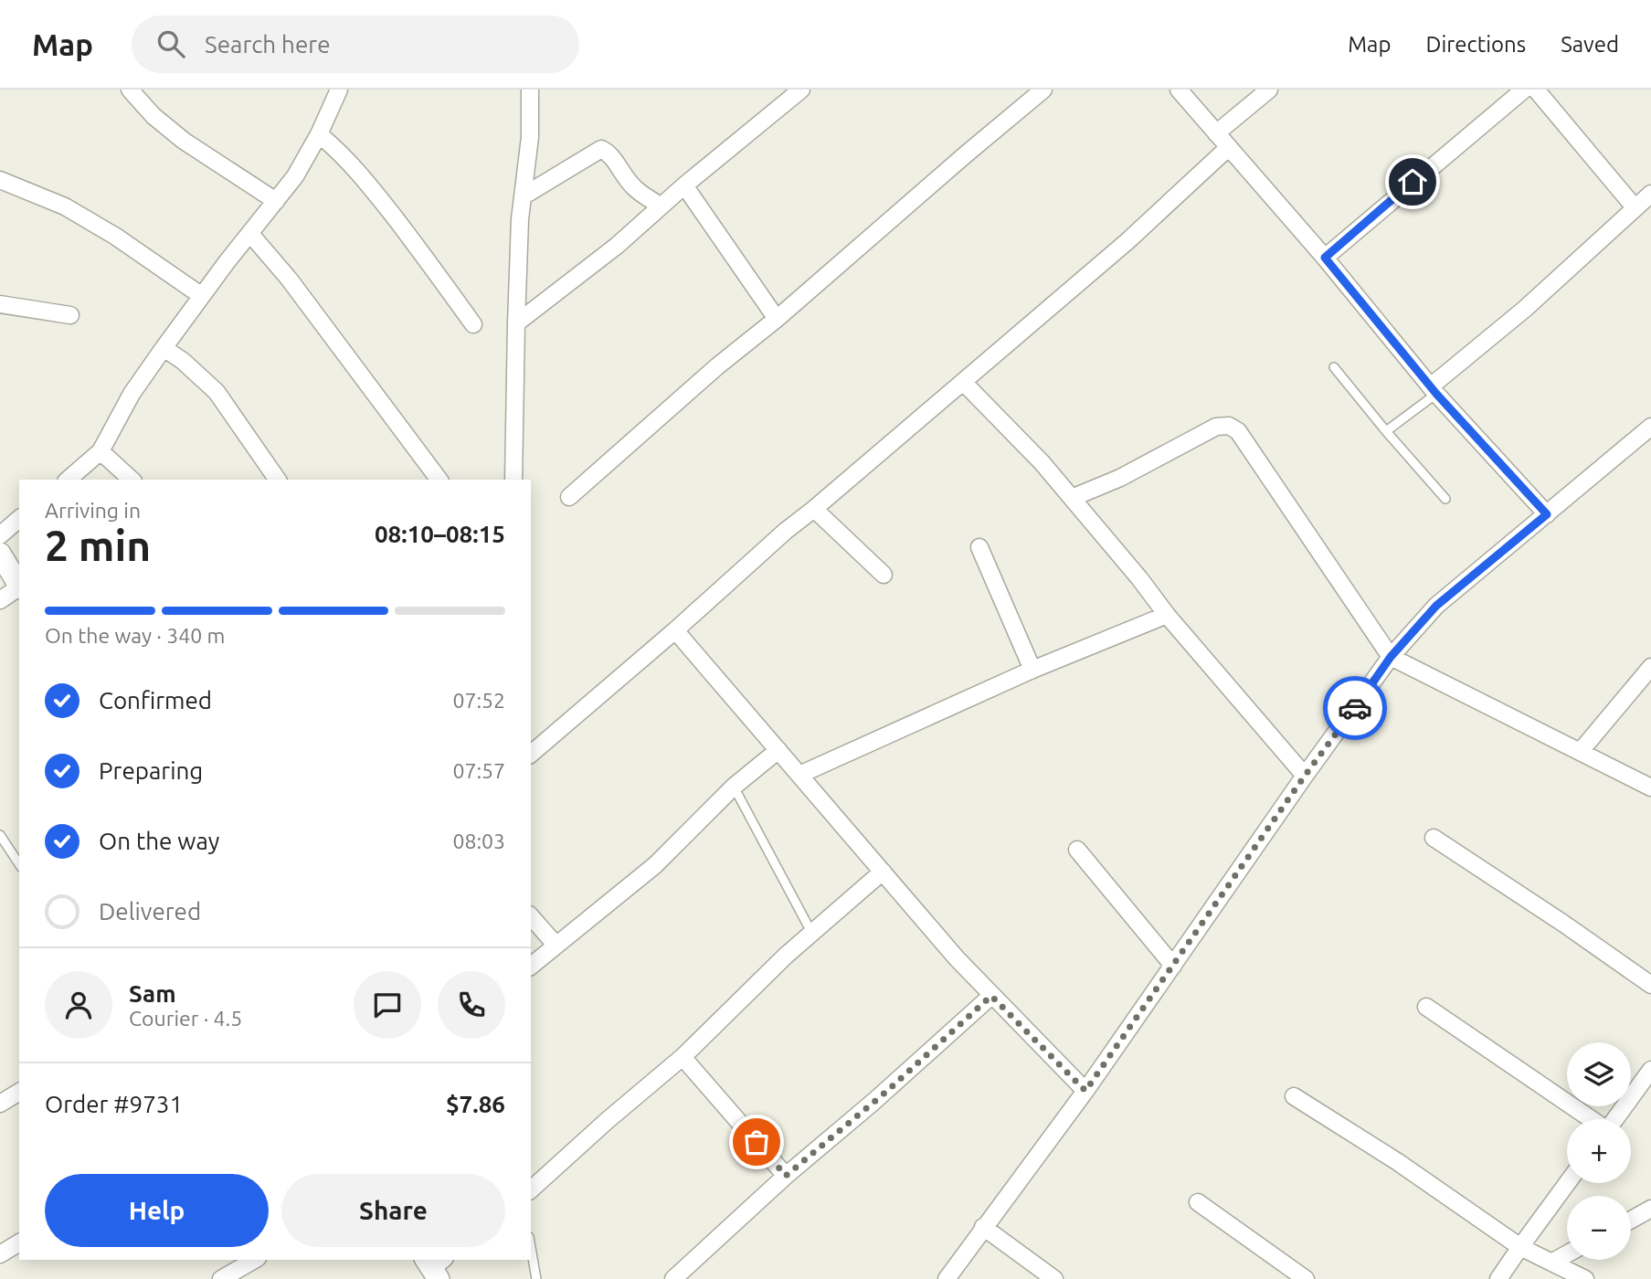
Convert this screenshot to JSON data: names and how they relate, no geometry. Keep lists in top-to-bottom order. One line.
{"page":{"header":"Map","search":"Search here","nav":["Map","Directions","Saved"],"heading":["2 min","Arriving in","08:10–08:15"],"panel":["Sam","Courier · 4.5","Order #9731","$7.86"],"bar":"On the way · 340 m","list":[["Confirmed","07:52"],["Preparing","07:57"],["On the way","08:03"],"Delivered"],"map_buttons":["+","−"],"buttons":["Help","Share"]}}
